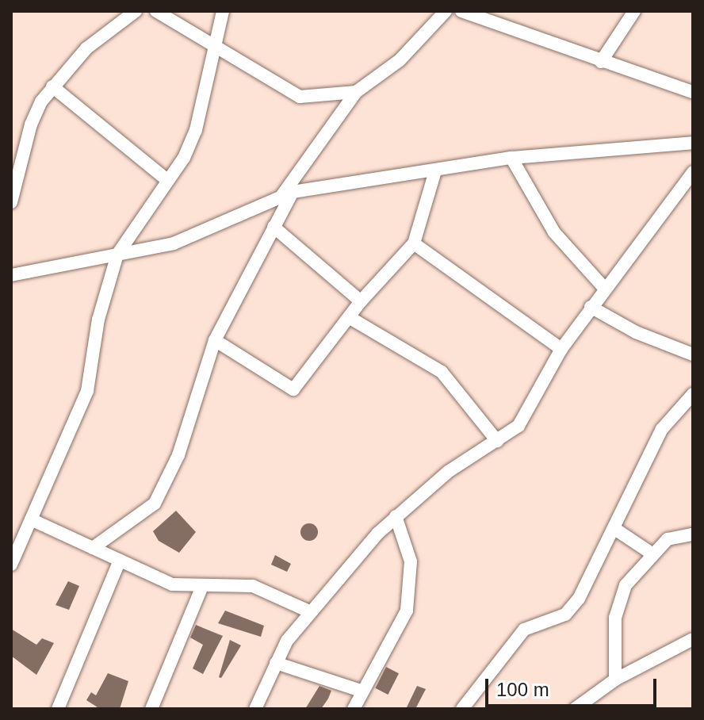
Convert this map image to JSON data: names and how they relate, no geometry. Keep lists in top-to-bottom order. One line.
{"scale_bar":"100 m"}
